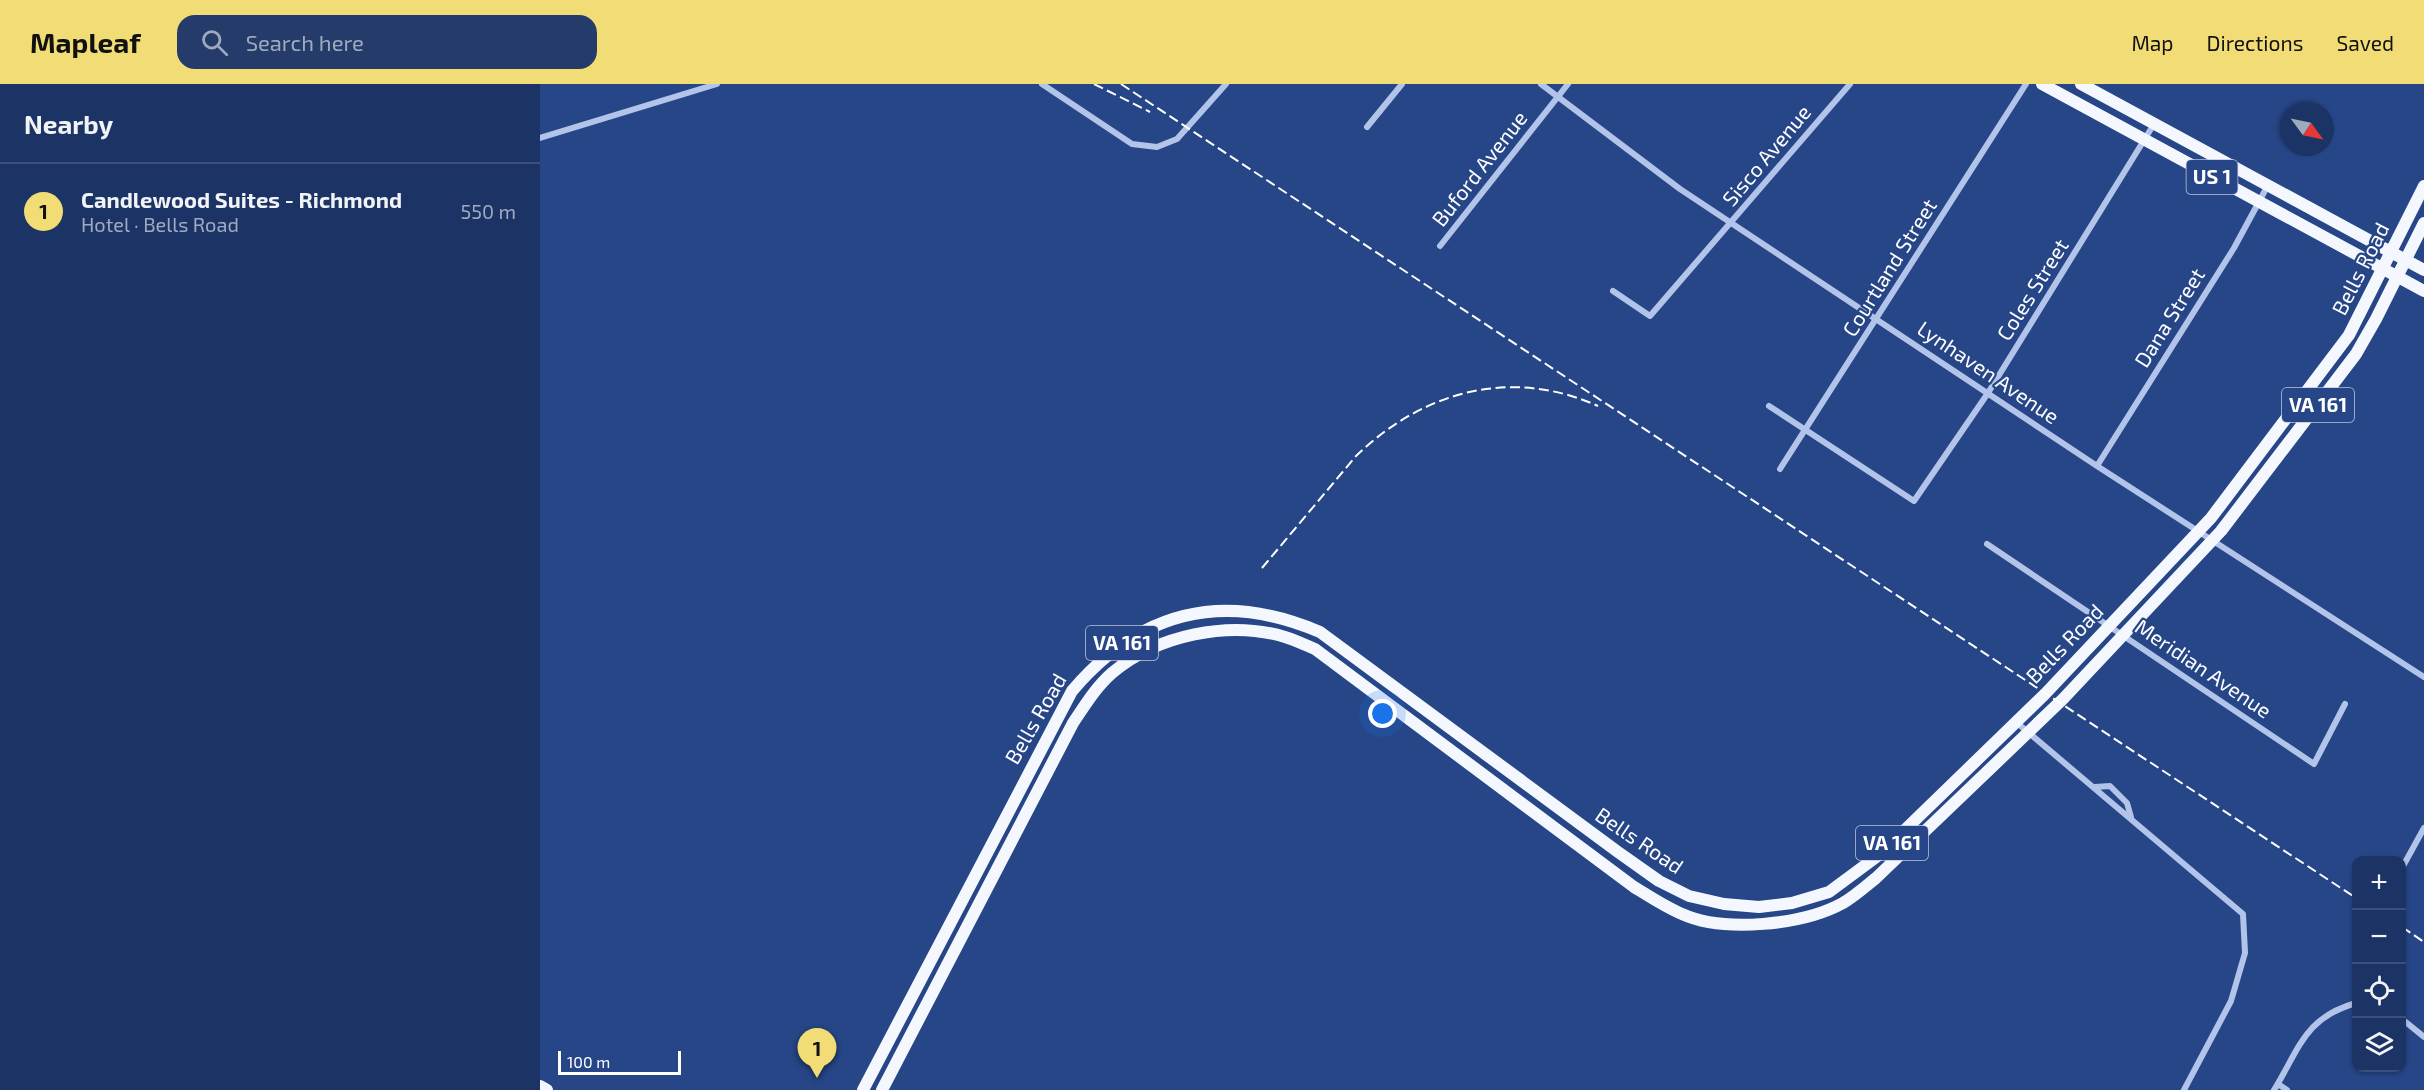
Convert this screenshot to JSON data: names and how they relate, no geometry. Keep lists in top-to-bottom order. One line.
{"streets":{"main road":["US 1","Bells Road","VA 161"],"street":["Sisco Avenue","Buford Avenue","Courtland Street","Coles Street","Dana Street","Lynhaven Avenue","Meridian Avenue"]},"crossings":[["Sisco Avenue","Lynhaven Avenue"],["Buford Avenue","Lynhaven Avenue"],["US 1","Bells Road"],["US 1","Coles Street"],["US 1","Dana Street"],["Courtland Street","Coles Street"],["Courtland Street","Lynhaven Avenue"],["Bells Road","Lynhaven Avenue"],["Bells Road","Meridian Avenue"],["Coles Street","Lynhaven Avenue"],["Dana Street","Lynhaven Avenue"]],"scale_bar":"100 m","north":"bottom right","page":{"header":"Mapleaf","search":"Search here","nav":["Map","Directions","Saved"],"heading":"Nearby","list":[{"mark":"1","name":"Candlewood Suites - Richmond","note":"Hotel · Bells Road","value":"550 m"}],"map_buttons":["+","−"],"pins":"1","scale":"100 m"}}
